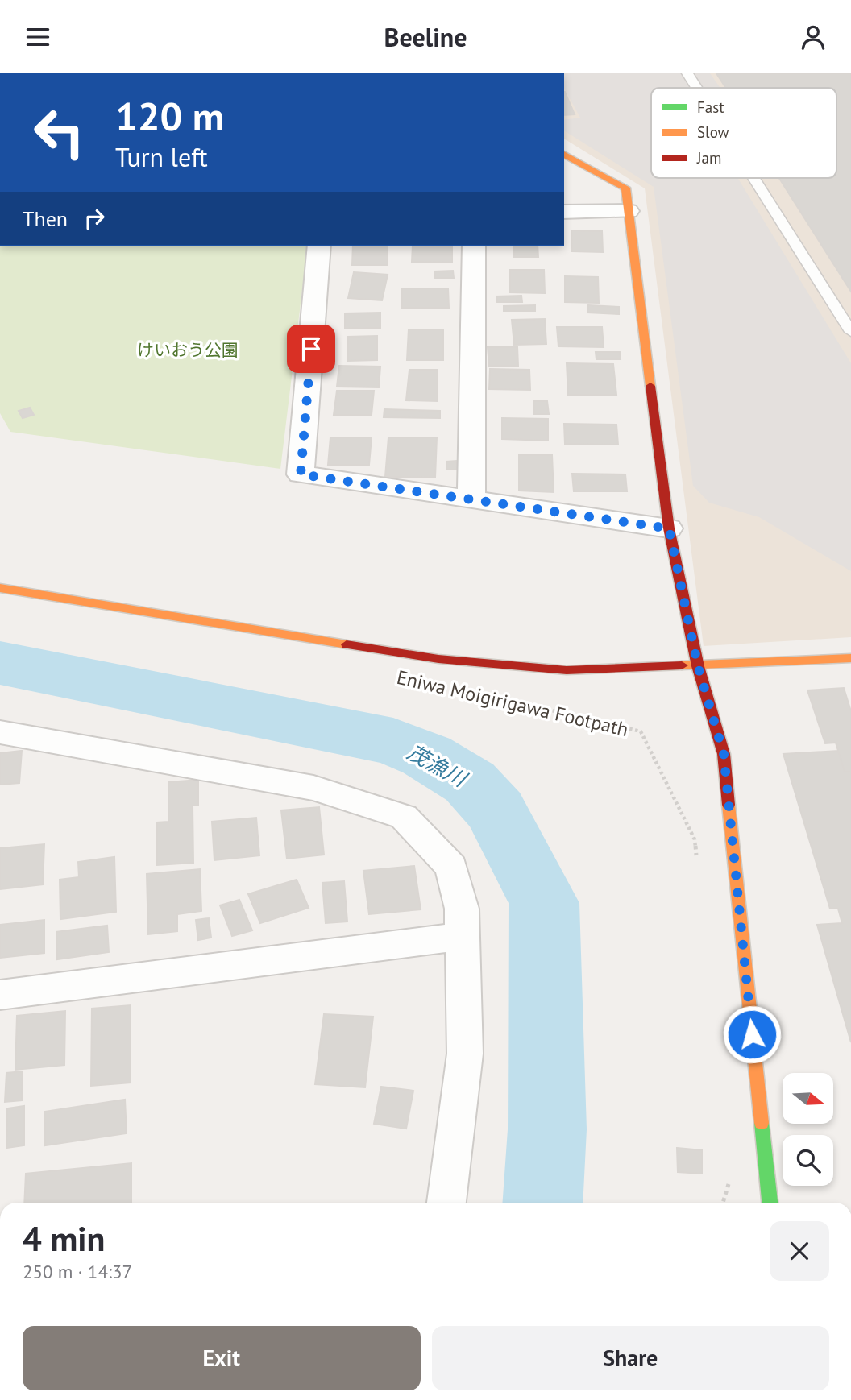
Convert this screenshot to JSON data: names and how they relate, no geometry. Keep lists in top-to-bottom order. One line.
{"streets":{"path":["Eniwa Moigirigawa Footpath"]},"water":["茂漁川"],"parks":["けいおう公園"],"legend":["Fast","Slow","Jam"],"north":"right","page":{"header":"Beeline","turn":["120 m","Turn left"],"then":"Then","heading":["4 min","250 m · 14:37"],"buttons":["Exit","Share"]}}
